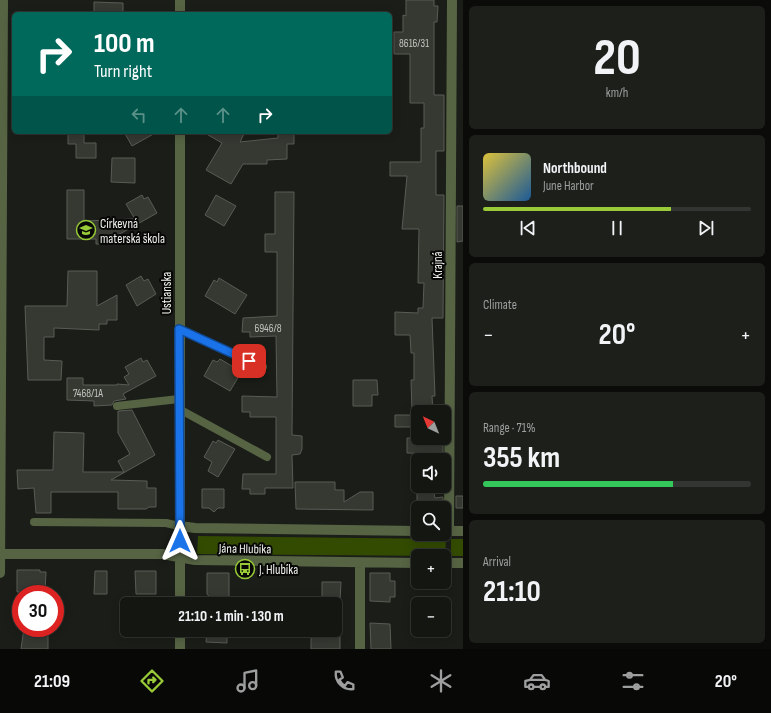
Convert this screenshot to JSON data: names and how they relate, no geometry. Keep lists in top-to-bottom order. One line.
{"streets":{"street":["Krajná","Ustianska","Jána Hlubíka"]},"crossings":[["Ustianska","Jána Hlubíka"]],"places":{"school or university":["Církevná materská škola"],"bus stop":["J. Hlubíka"]},"house_numbers":["8616/31","6946/8","7468/1A"],"north":"top left","page":{"tile":[["20","km/h"],"Climate",["Range · 71%","355 km"],["Arrival","21:10"]],"turn":["100 m","Turn right"],"song":["Northbound","June Harbor"],"heat":["−","20°","+"],"map_buttons":["+","−"],"limit":"30","trip":"21:10 · 1 min · 130 m","tabs":["21:09","20°"]}}
